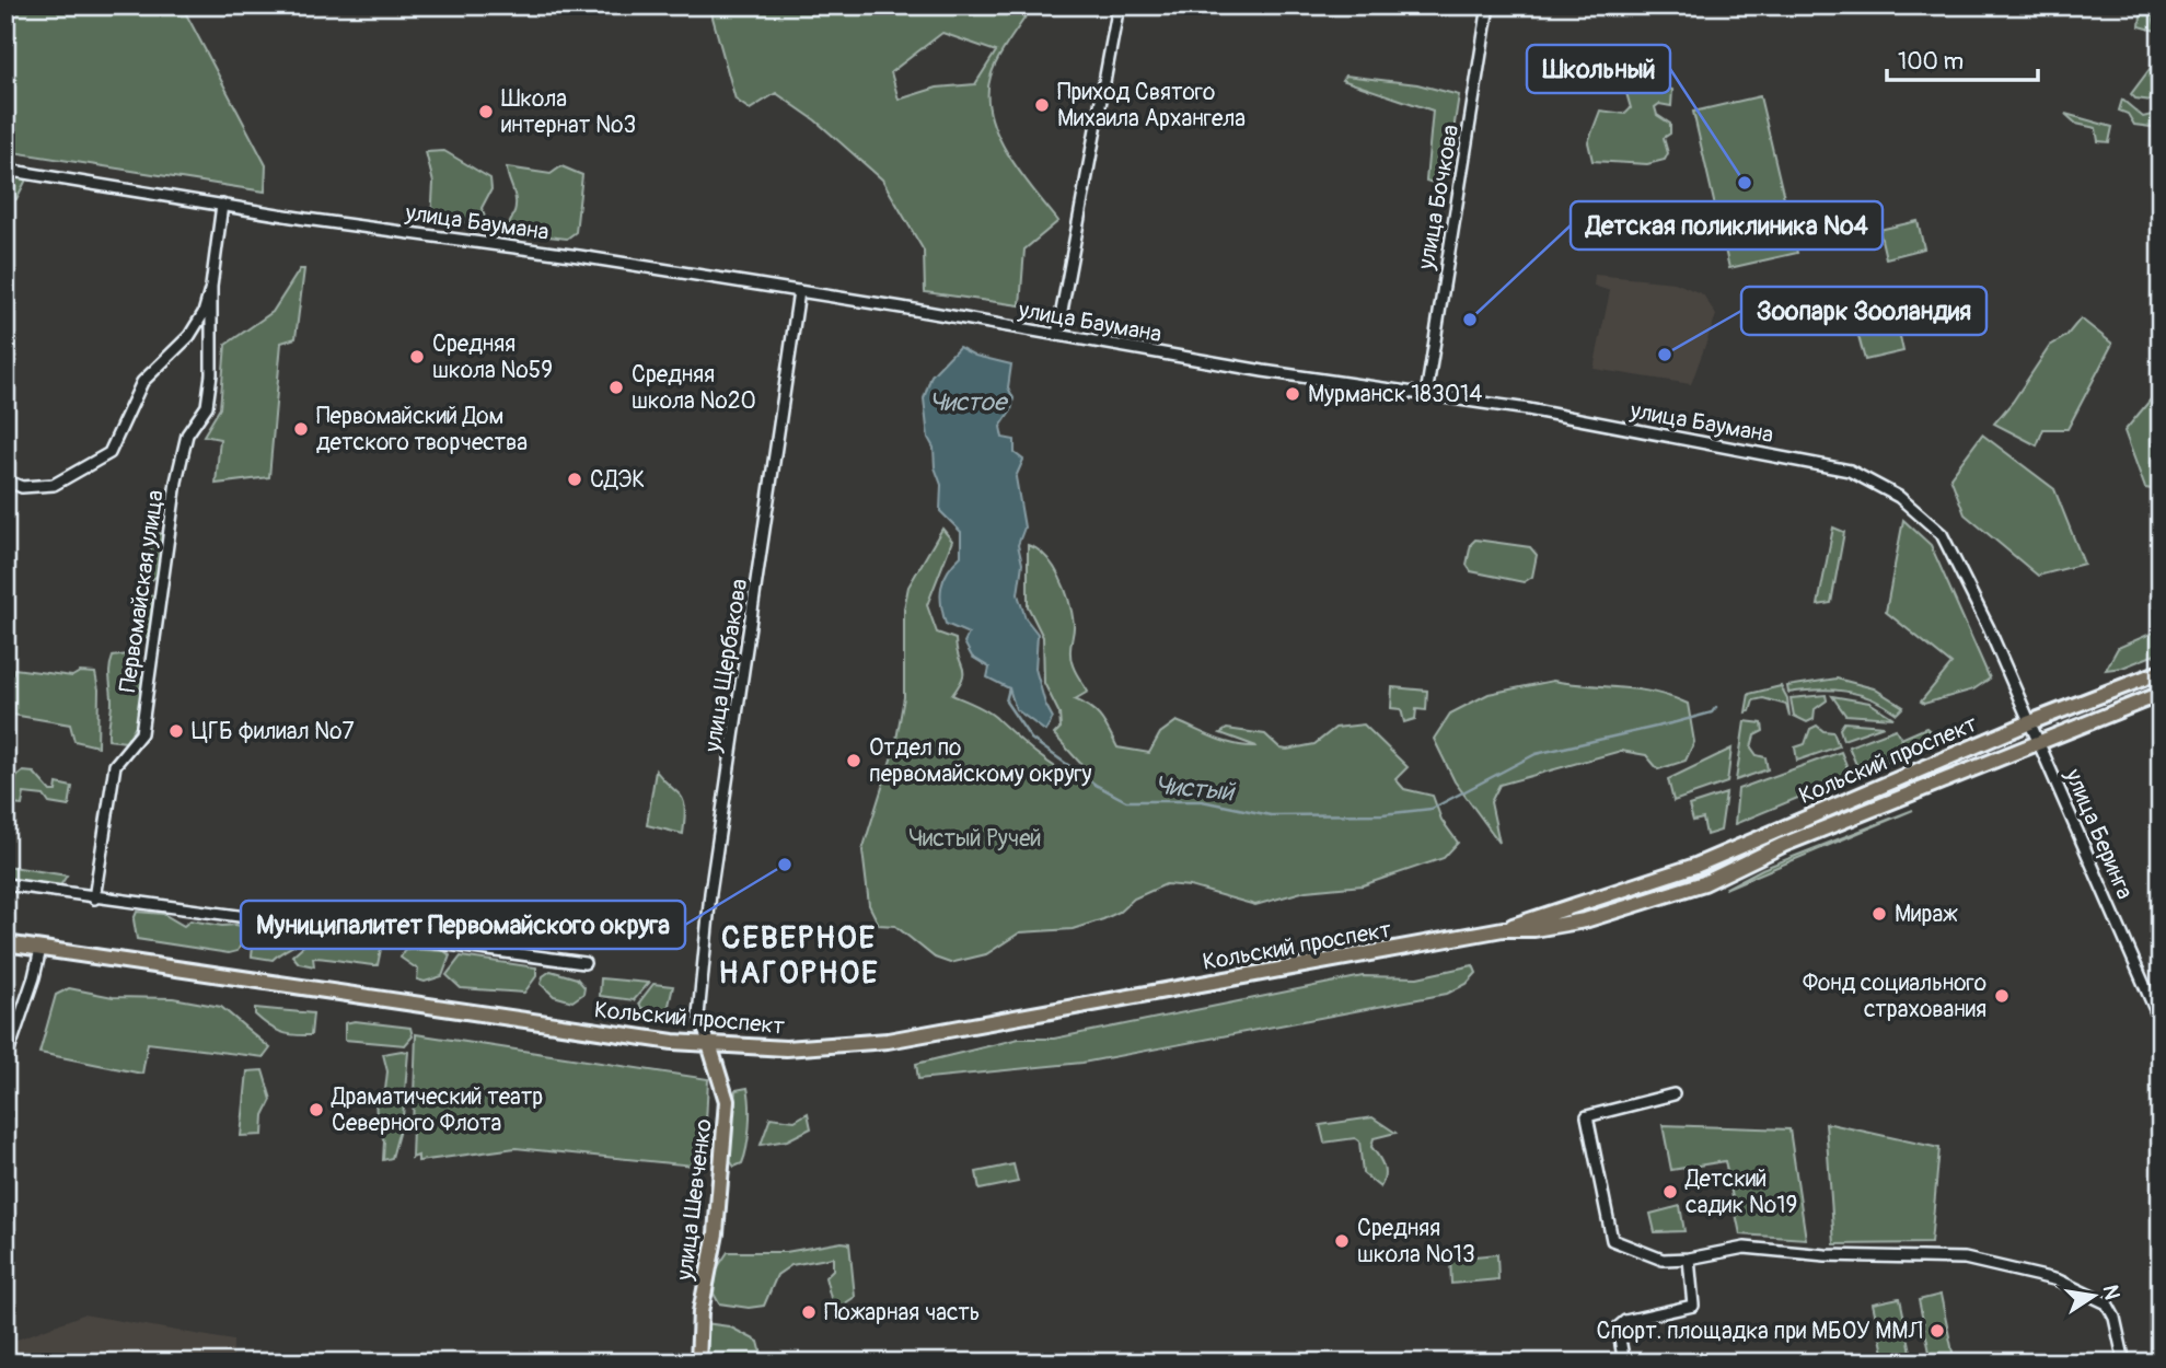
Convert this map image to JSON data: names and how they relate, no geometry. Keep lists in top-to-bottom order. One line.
{"streets":{"main road":["Кольский проспект","улица Шевченко"],"street":["улица Бочкова","улица Баумана","Первомайская улица","улица Щербакова","улица Беринга"]},"crossings":[["улица Бочкова","улица Баумана"],["улица Баумана","улица Щербакова"],["улица Баумана","Кольский проспект"],["улица Баумана","улица Беринга"],["улица Щербакова","Кольский проспект"],["улица Щербакова","улица Шевченко"],["Кольский проспект","улица Беринга"],["Кольский проспект","улица Шевченко"]],"districts":["СЕВЕРНОЕ НАГОРНОЕ"],"water":["Чистое","Чистый"],"parks":["Чистый Ручей"],"places":["Приход Святого Михаила Архангела","Школа интернат №3","Школьный","Детская поликлиника №4","Зоопарк Зооландия","Средняя школа №59","Средняя школа №20","Мурманск 183014","Первомайский Дом детского творчества","СДЭК","ЦГБ филиал №7","Отдел по первомайскому округу","Муниципалитет Первомайского округа","Мираж","Фонд социального страхования","Драматический театр Северного Флота","Детский садик №19","Средняя школа №13","Пожарная часть","Спорт. площадка при МБОУ ММЛ"],"scale_bar":"100 m","north":"right"}
